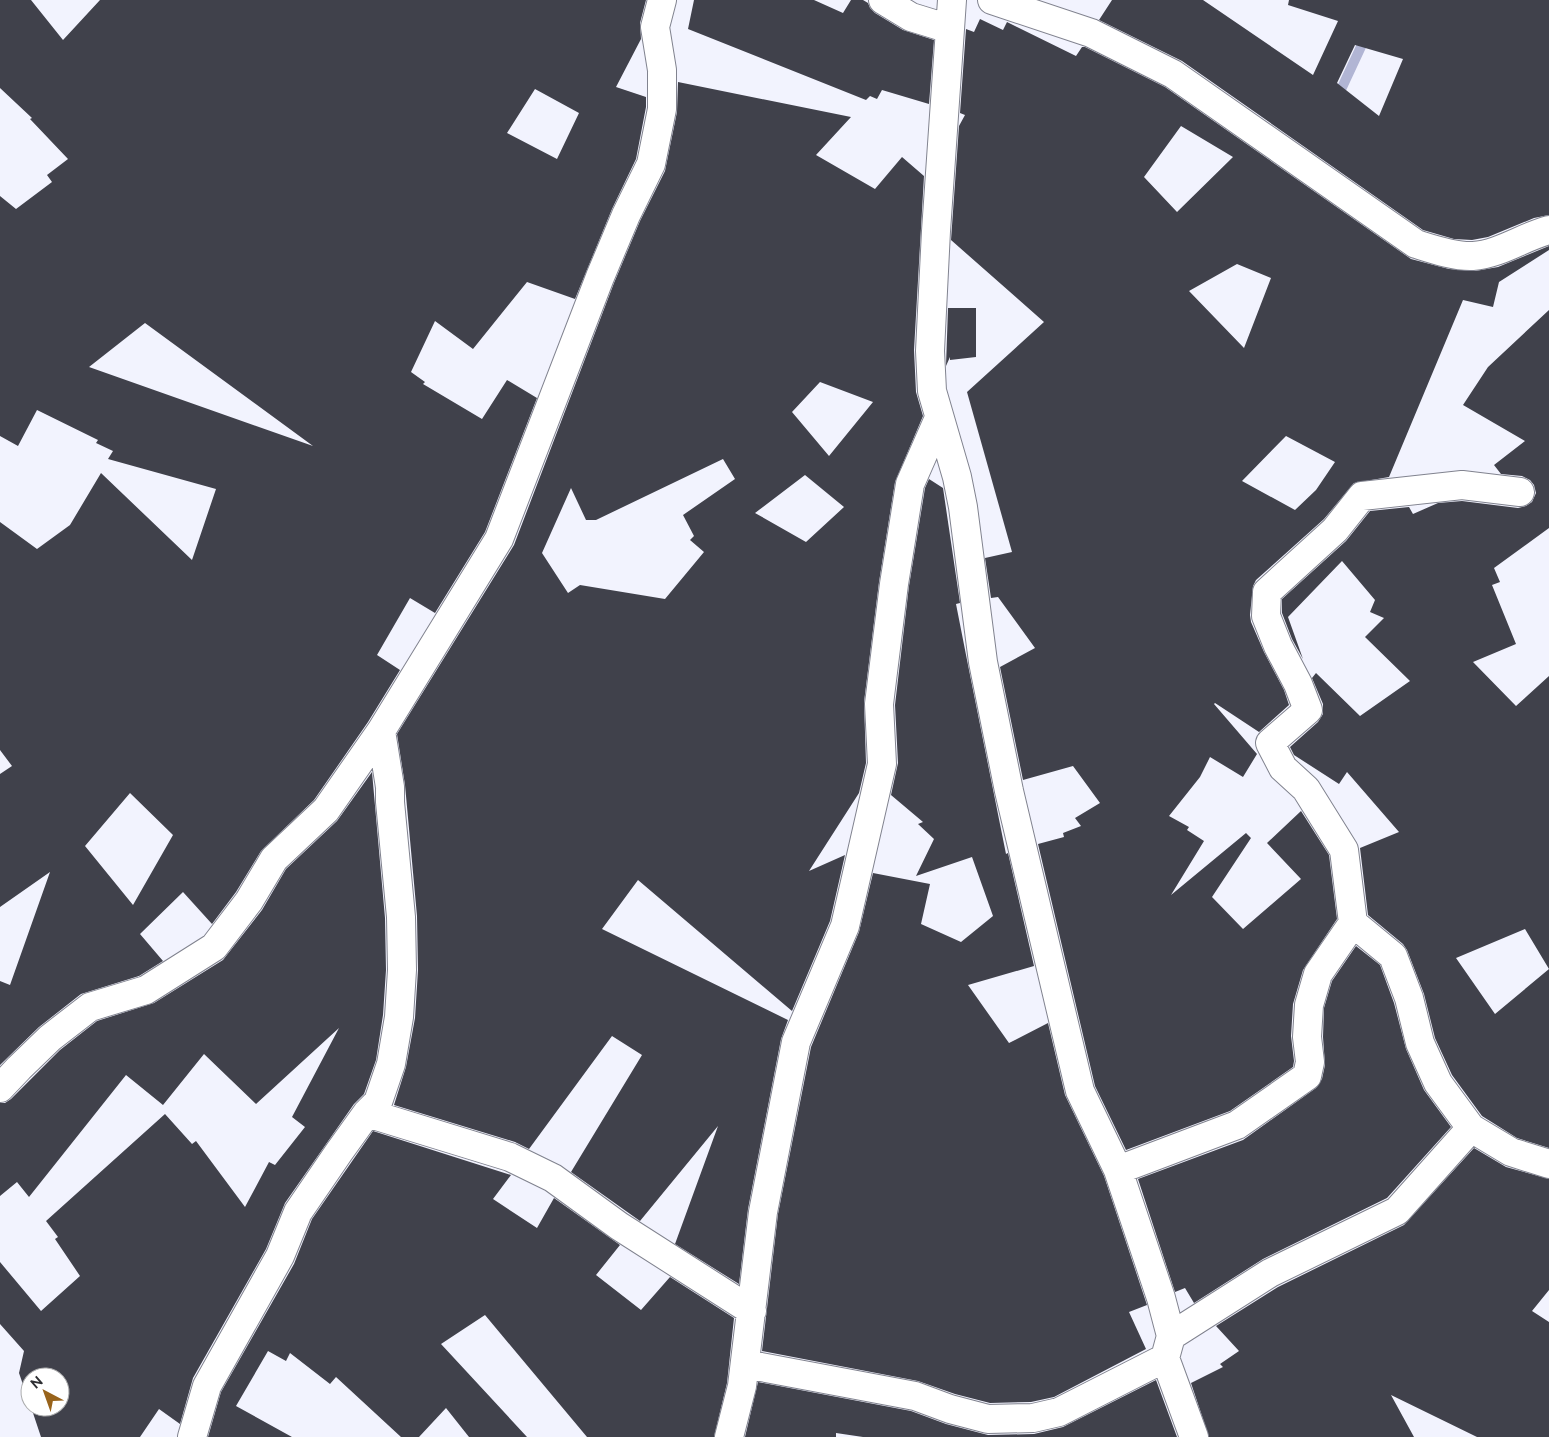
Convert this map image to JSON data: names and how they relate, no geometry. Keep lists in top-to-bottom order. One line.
{"north":"top left"}
